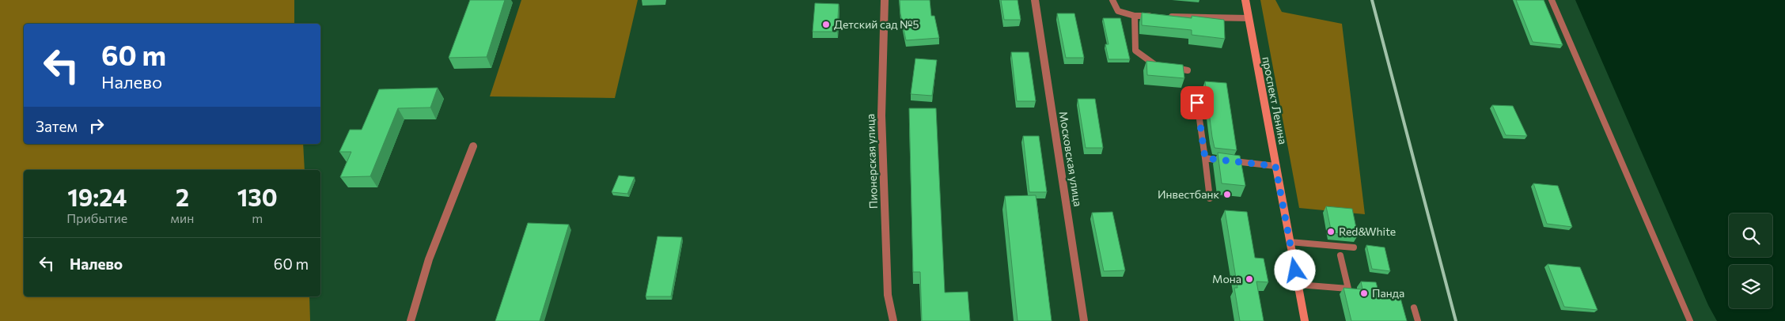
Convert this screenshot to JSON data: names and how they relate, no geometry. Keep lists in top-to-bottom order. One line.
{"streets":{"main road":["проспект Ленина"],"street":["Московская улица","Пионерская улица"]},"places":["Детский сад №5","Инвестбанк","Red&White","Мона","Панда"],"page":{"turn":["60 m","Налево"],"then":"Затем","eta":["19:24","Прибытие","2","мин","130","m"],"list":[{"name":"Налево","value":"60 m"}]}}
